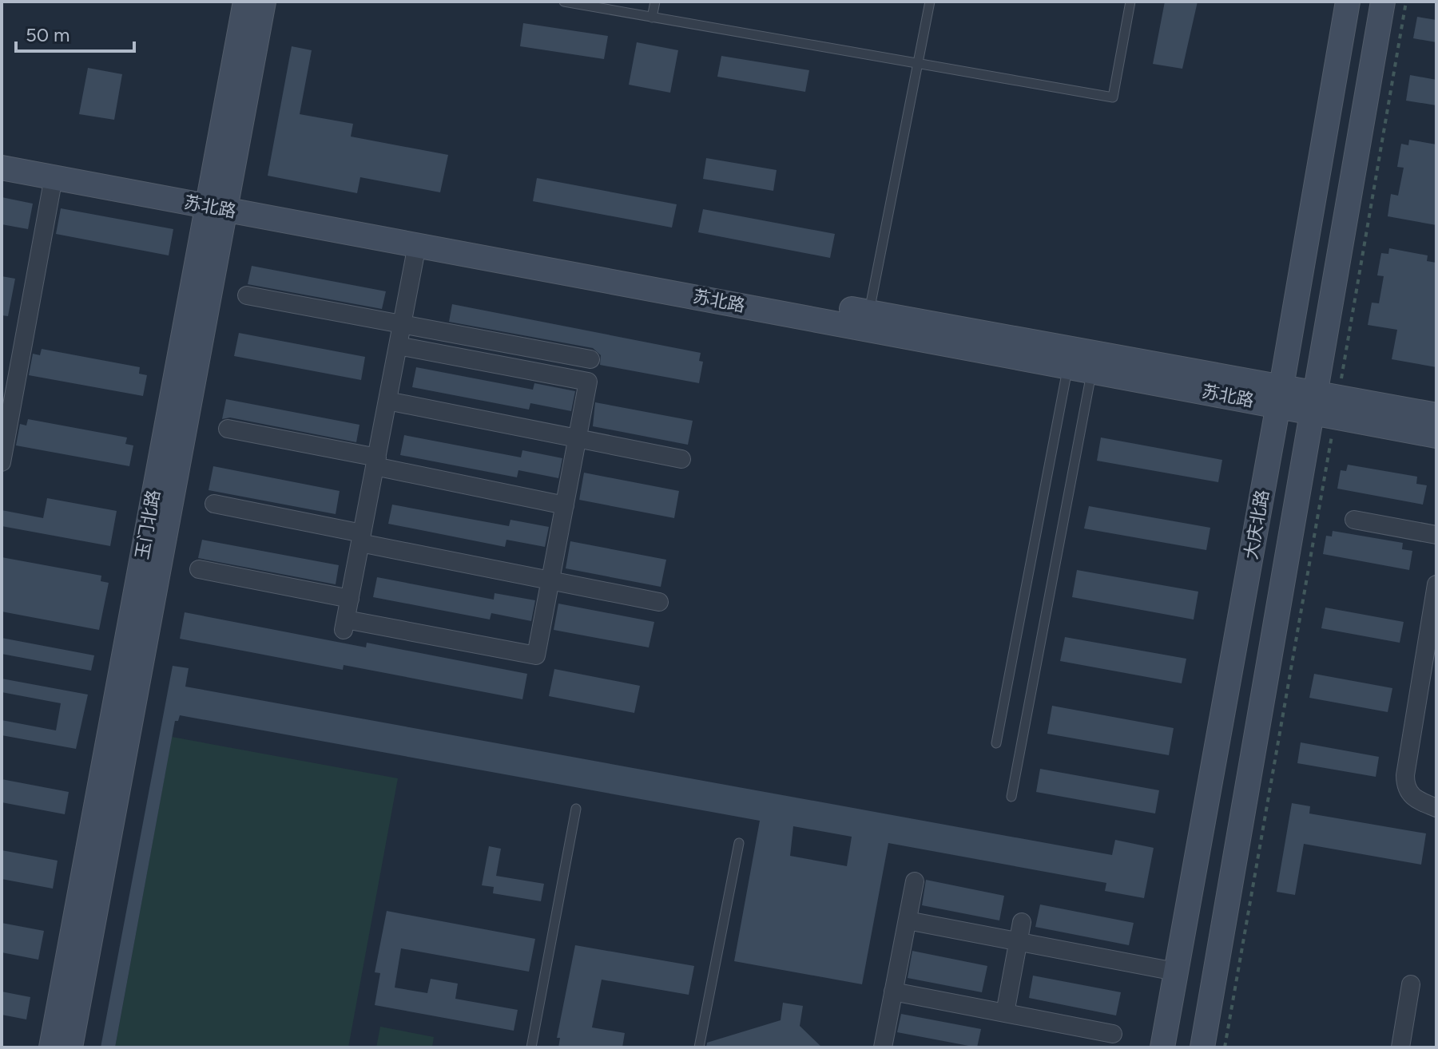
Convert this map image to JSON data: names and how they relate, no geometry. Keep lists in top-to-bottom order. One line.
{"streets":{"street":["苏北路","玉门北路","大庆北路"]},"crossings":[["苏北路","玉门北路"],["苏北路","大庆北路"]],"scale_bar":"50 m"}
